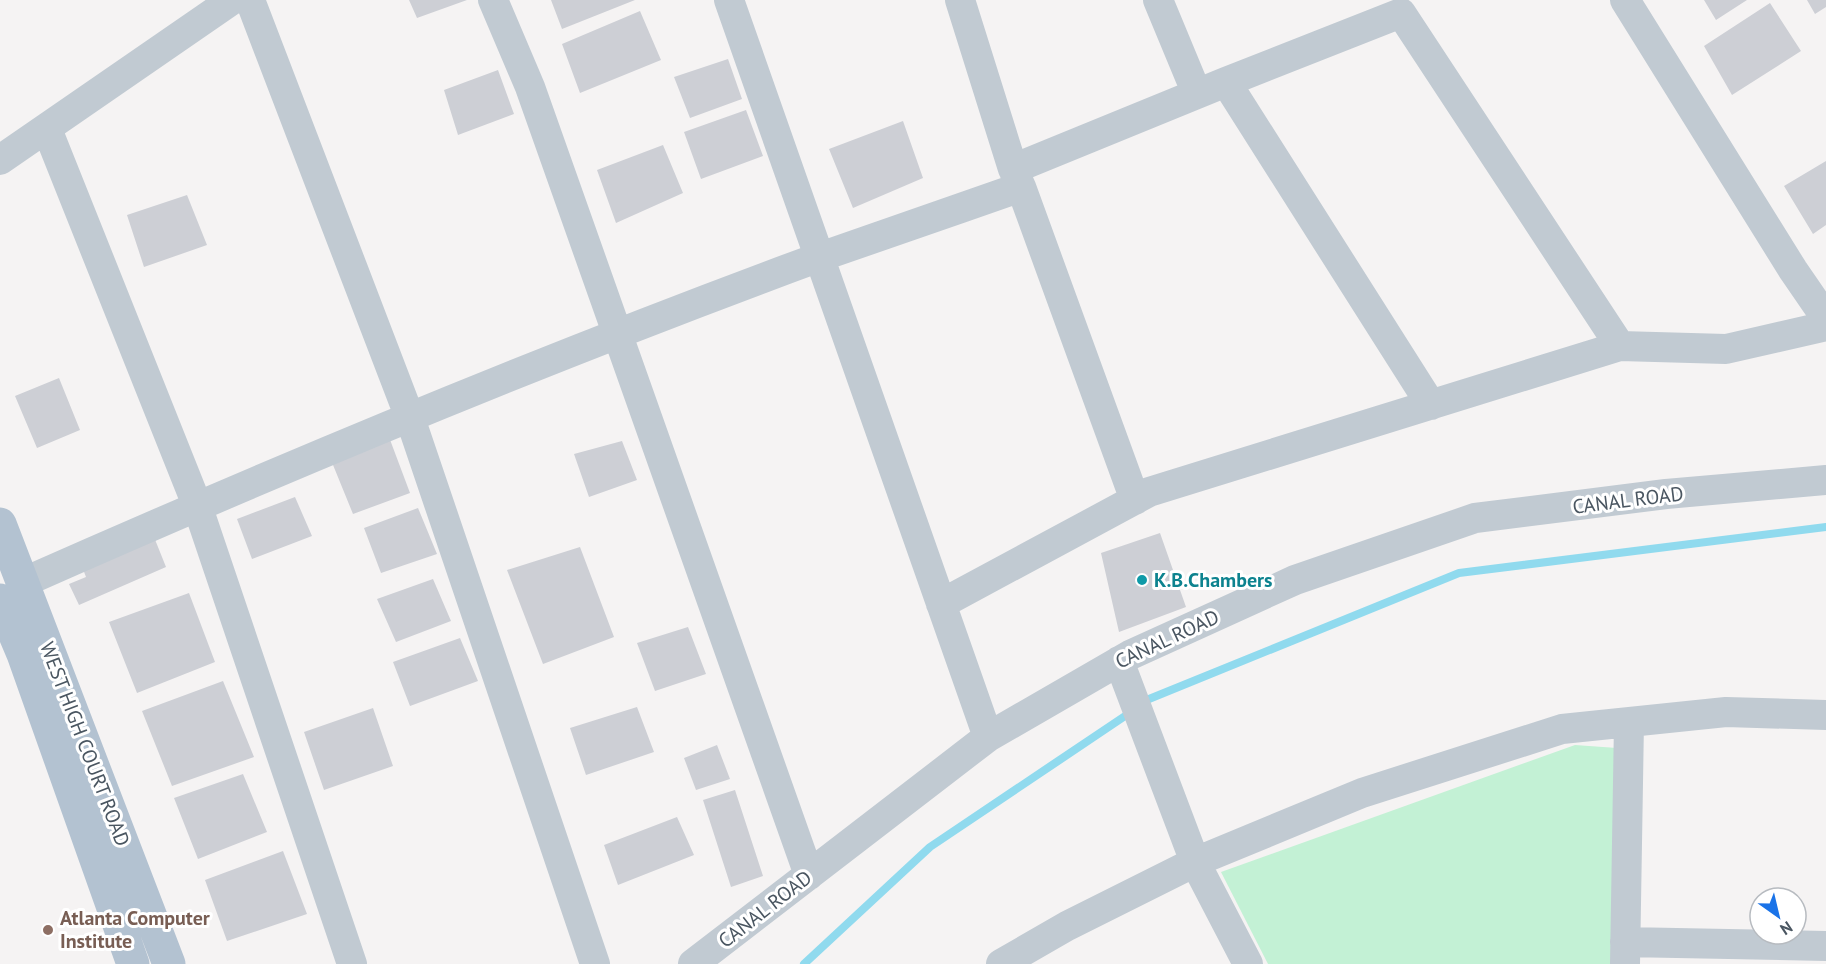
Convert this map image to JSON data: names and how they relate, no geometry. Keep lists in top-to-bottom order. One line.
{"streets":{"main road":["WEST HIGH COURT ROAD"],"street":["CANAL ROAD"]},"places":["K.B.Chambers","Atlanta Computer Institute"],"north":"bottom right"}
